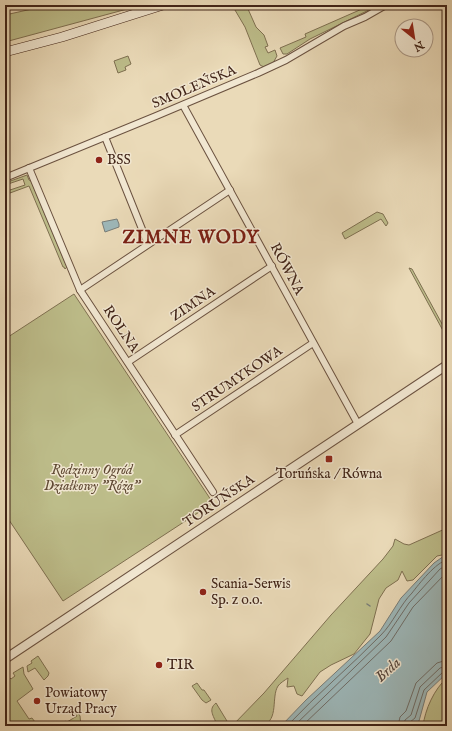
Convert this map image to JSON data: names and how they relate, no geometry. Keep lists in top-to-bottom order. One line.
{"streets":{"street":["SMOLEŃSKA","RÓWNA","ZIMNA","ROLNA","STRUMYKOWA","TORUŃSKA"]},"crossings":[["SMOLEŃSKA","RÓWNA"],["SMOLEŃSKA","ROLNA"],["RÓWNA","ZIMNA"],["RÓWNA","STRUMYKOWA"],["RÓWNA","TORUŃSKA"],["ZIMNA","ROLNA"],["ROLNA","STRUMYKOWA"]],"districts":["ZIMNE WODY"],"water":["Brda"],"parks":["Rodzinny Ogród Działkowy \"Róża\""],"places":{"other":["BSS","Scania-Serwis Sp. z o.o.","TIR","Powiatowy Urząd Pracy"],"transit":["Toruńska / Równa"]},"north":"bottom right"}
